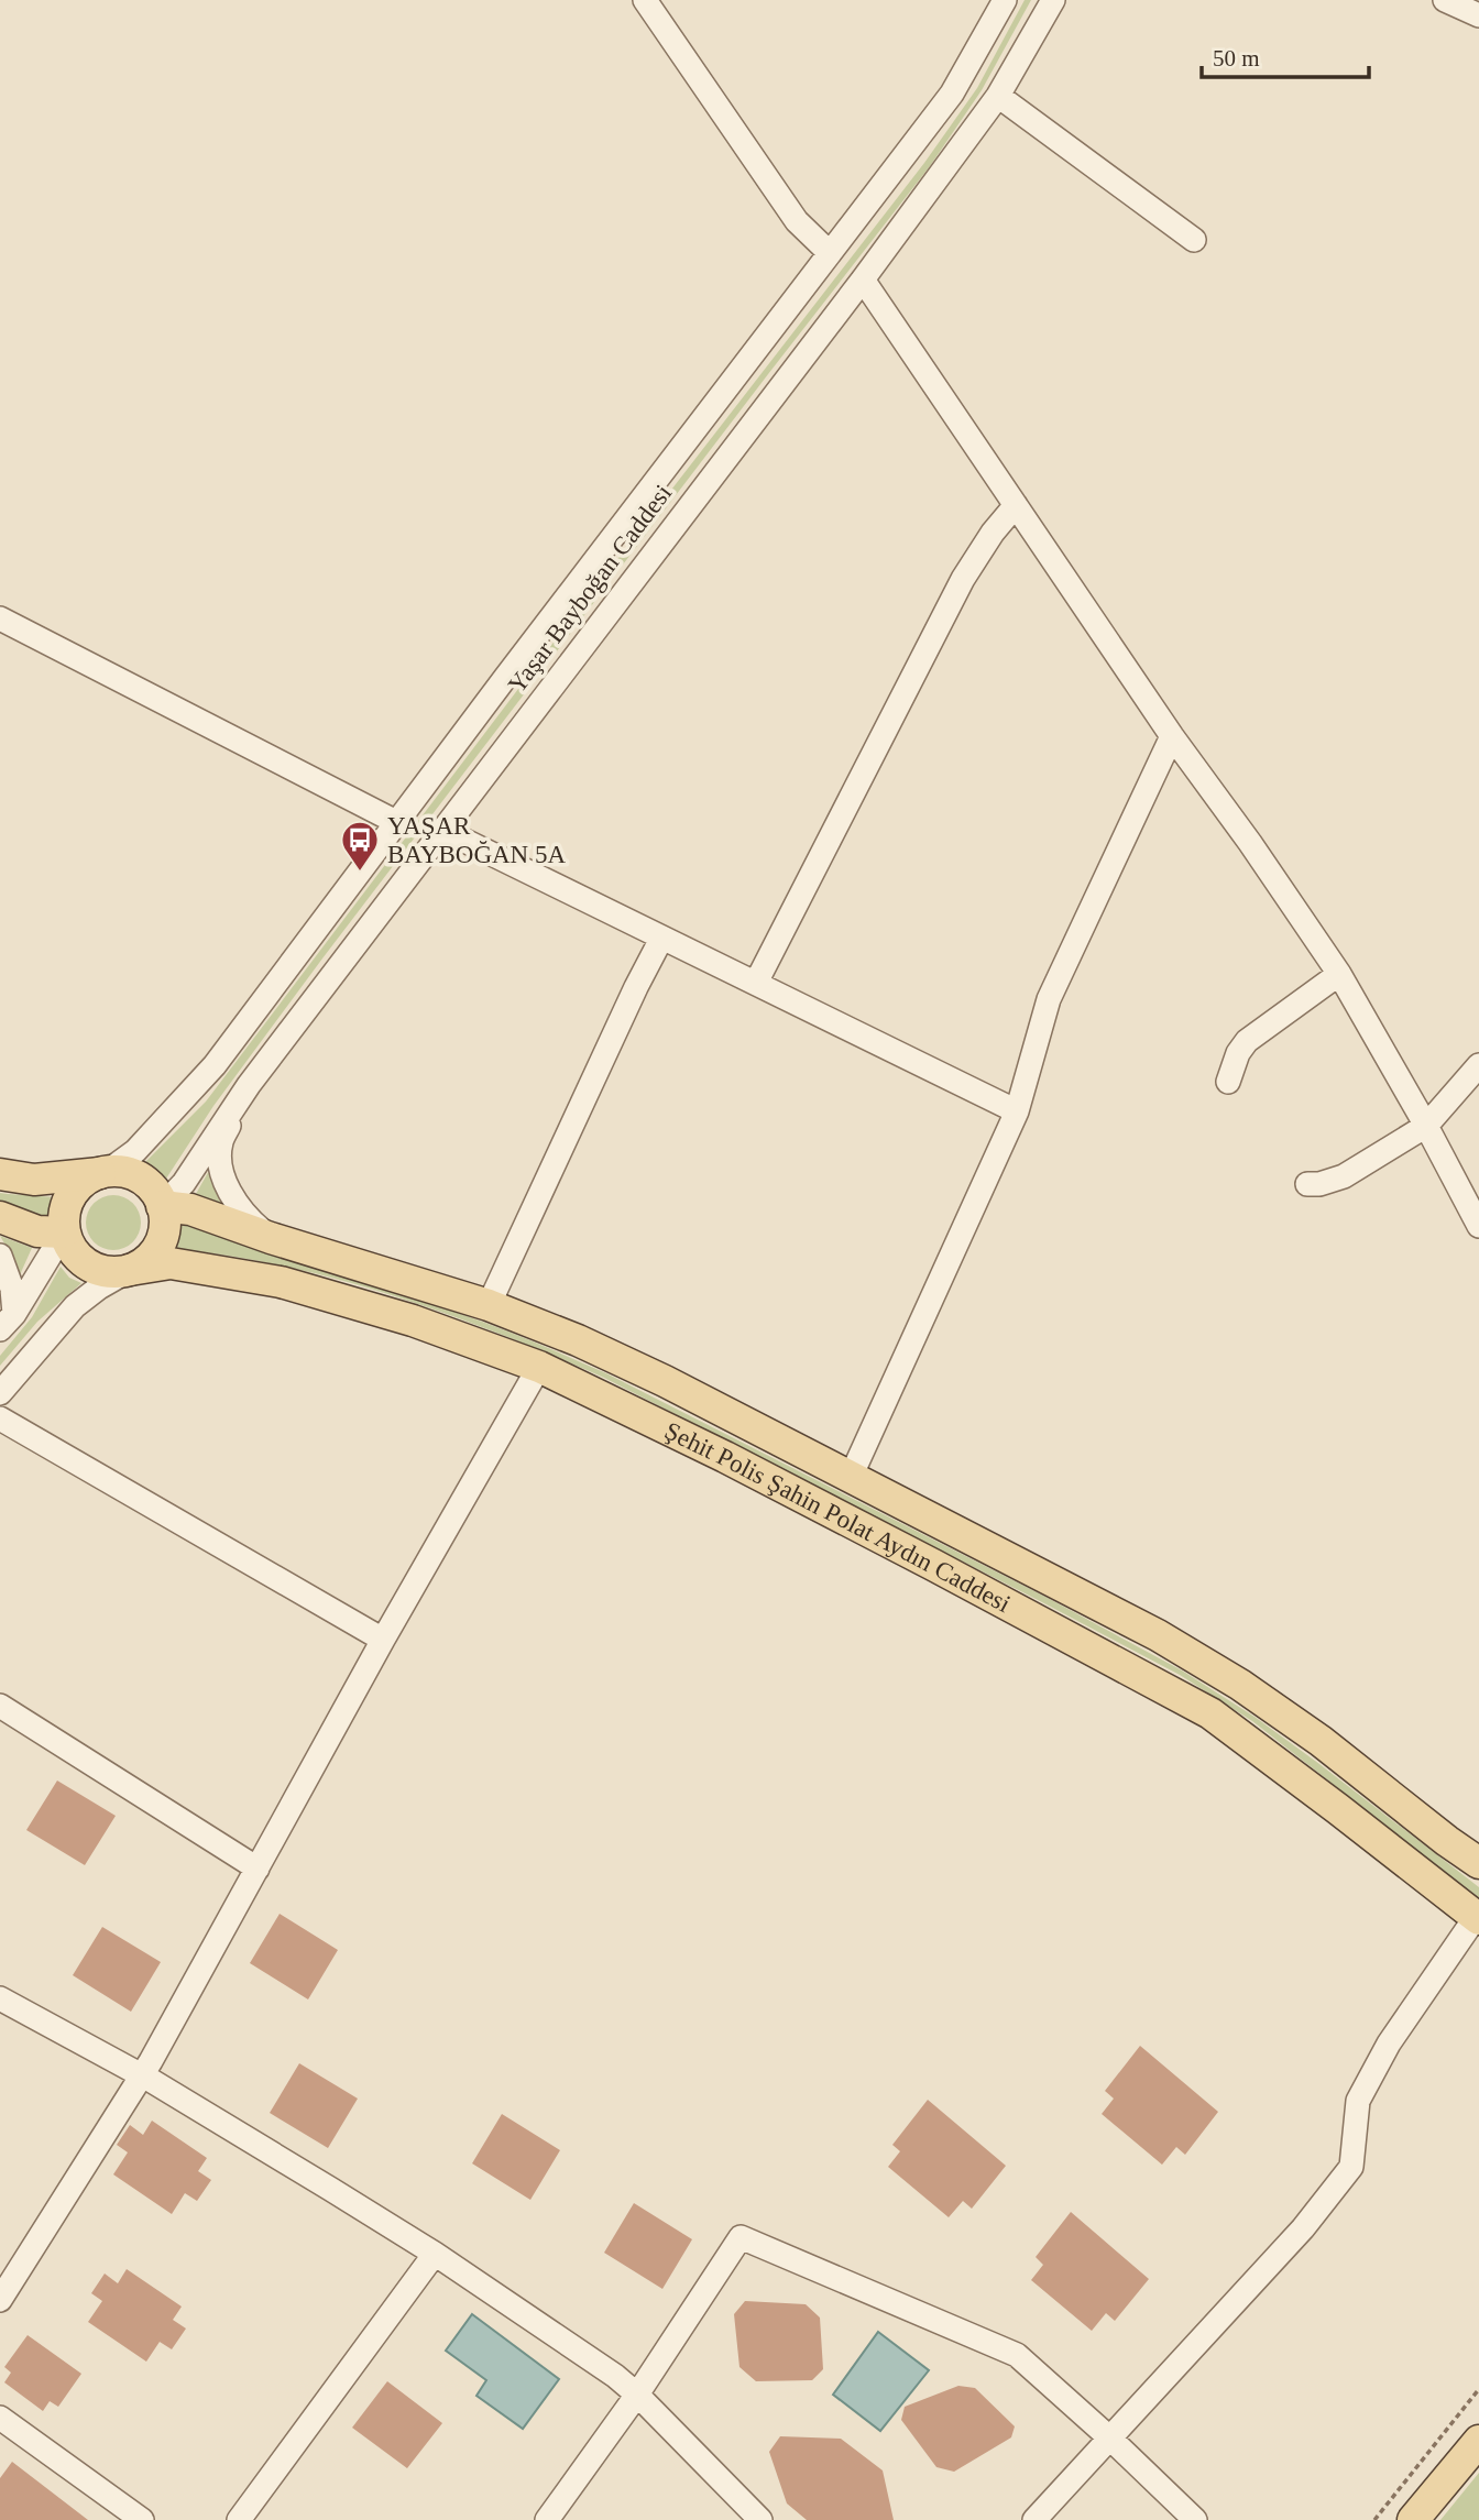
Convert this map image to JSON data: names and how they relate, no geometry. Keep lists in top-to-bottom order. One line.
{"streets":{"main road":["Şehit Polis Şahin Polat Aydın Caddesi"],"street":["Yaşar Bayboğan Caddesi"]},"crossings":[["Yaşar Bayboğan Caddesi","Şehit Polis Şahin Polat Aydın Caddesi"]],"places":{"bus stop":["YAŞAR BAYBOĞAN 5A"]},"scale_bar":"50 m"}
